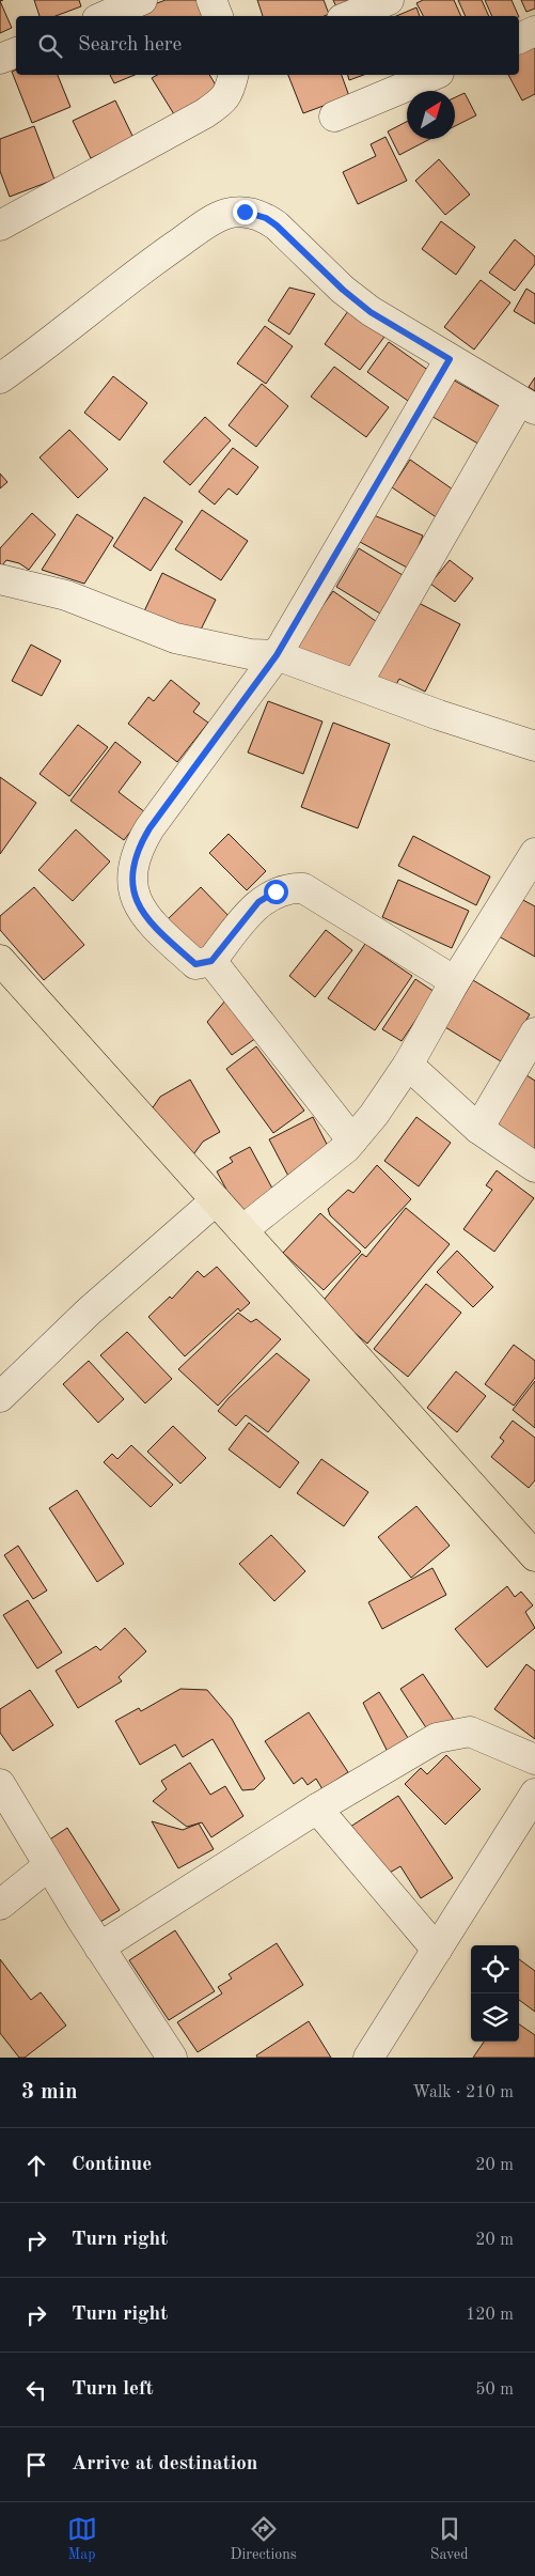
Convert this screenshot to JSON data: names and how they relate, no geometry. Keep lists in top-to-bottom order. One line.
{"north":"top right","page":{"search":"Search here","heading":["3 min","Walk · 210 m"],"list":[["Continue","20 m"],["Turn right","20 m"],["Turn right","120 m"],["Turn left","50 m"],"Arrive at destination"],"nav":["Map","Directions","Saved"]}}
